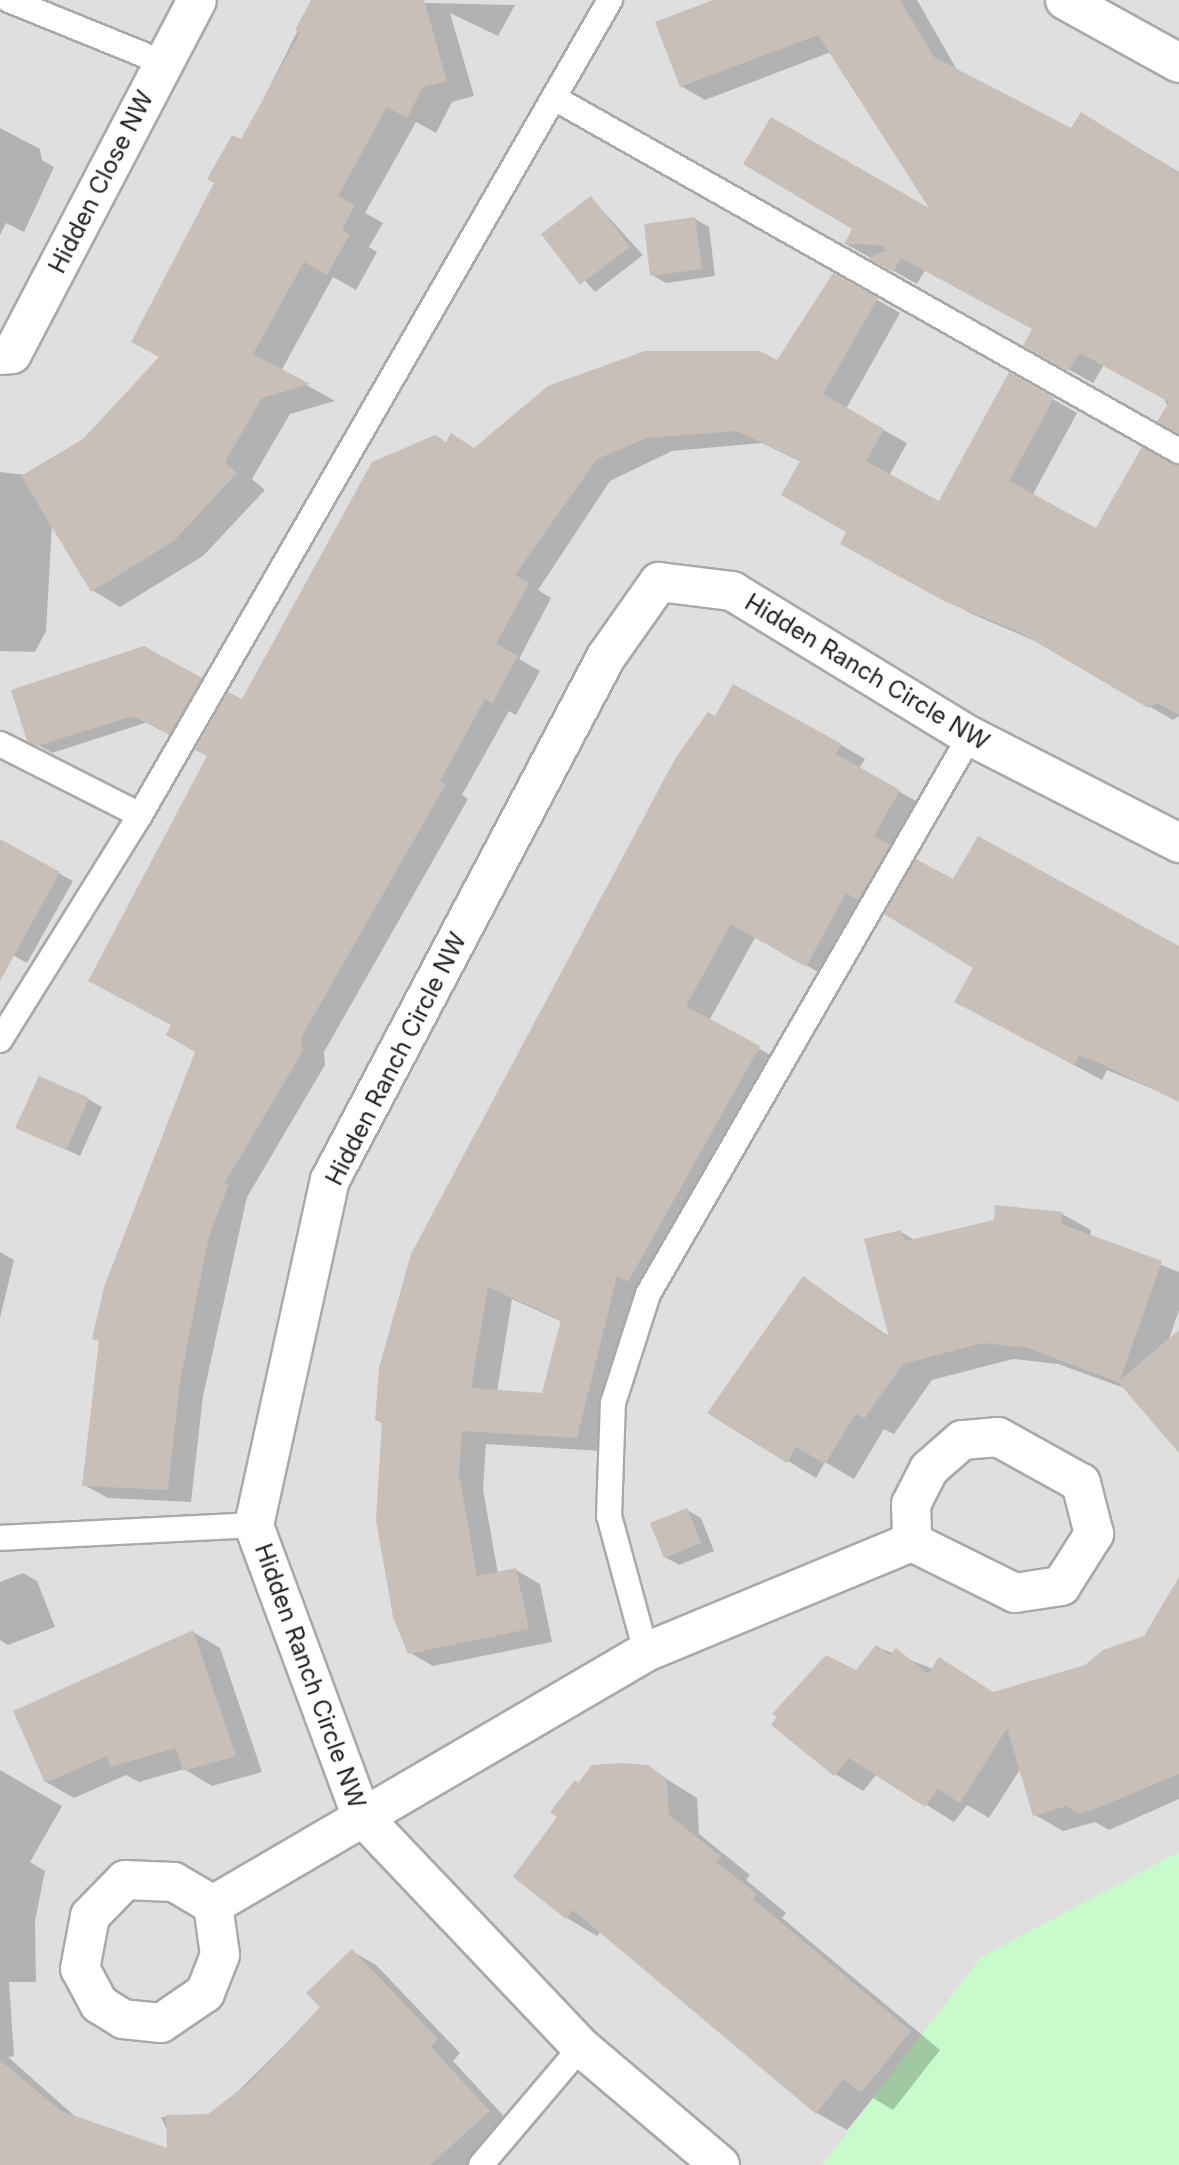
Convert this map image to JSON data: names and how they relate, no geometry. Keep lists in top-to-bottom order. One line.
{"streets":{"street":["Hidden Close NW","Hidden Ranch Circle NW"]}}
